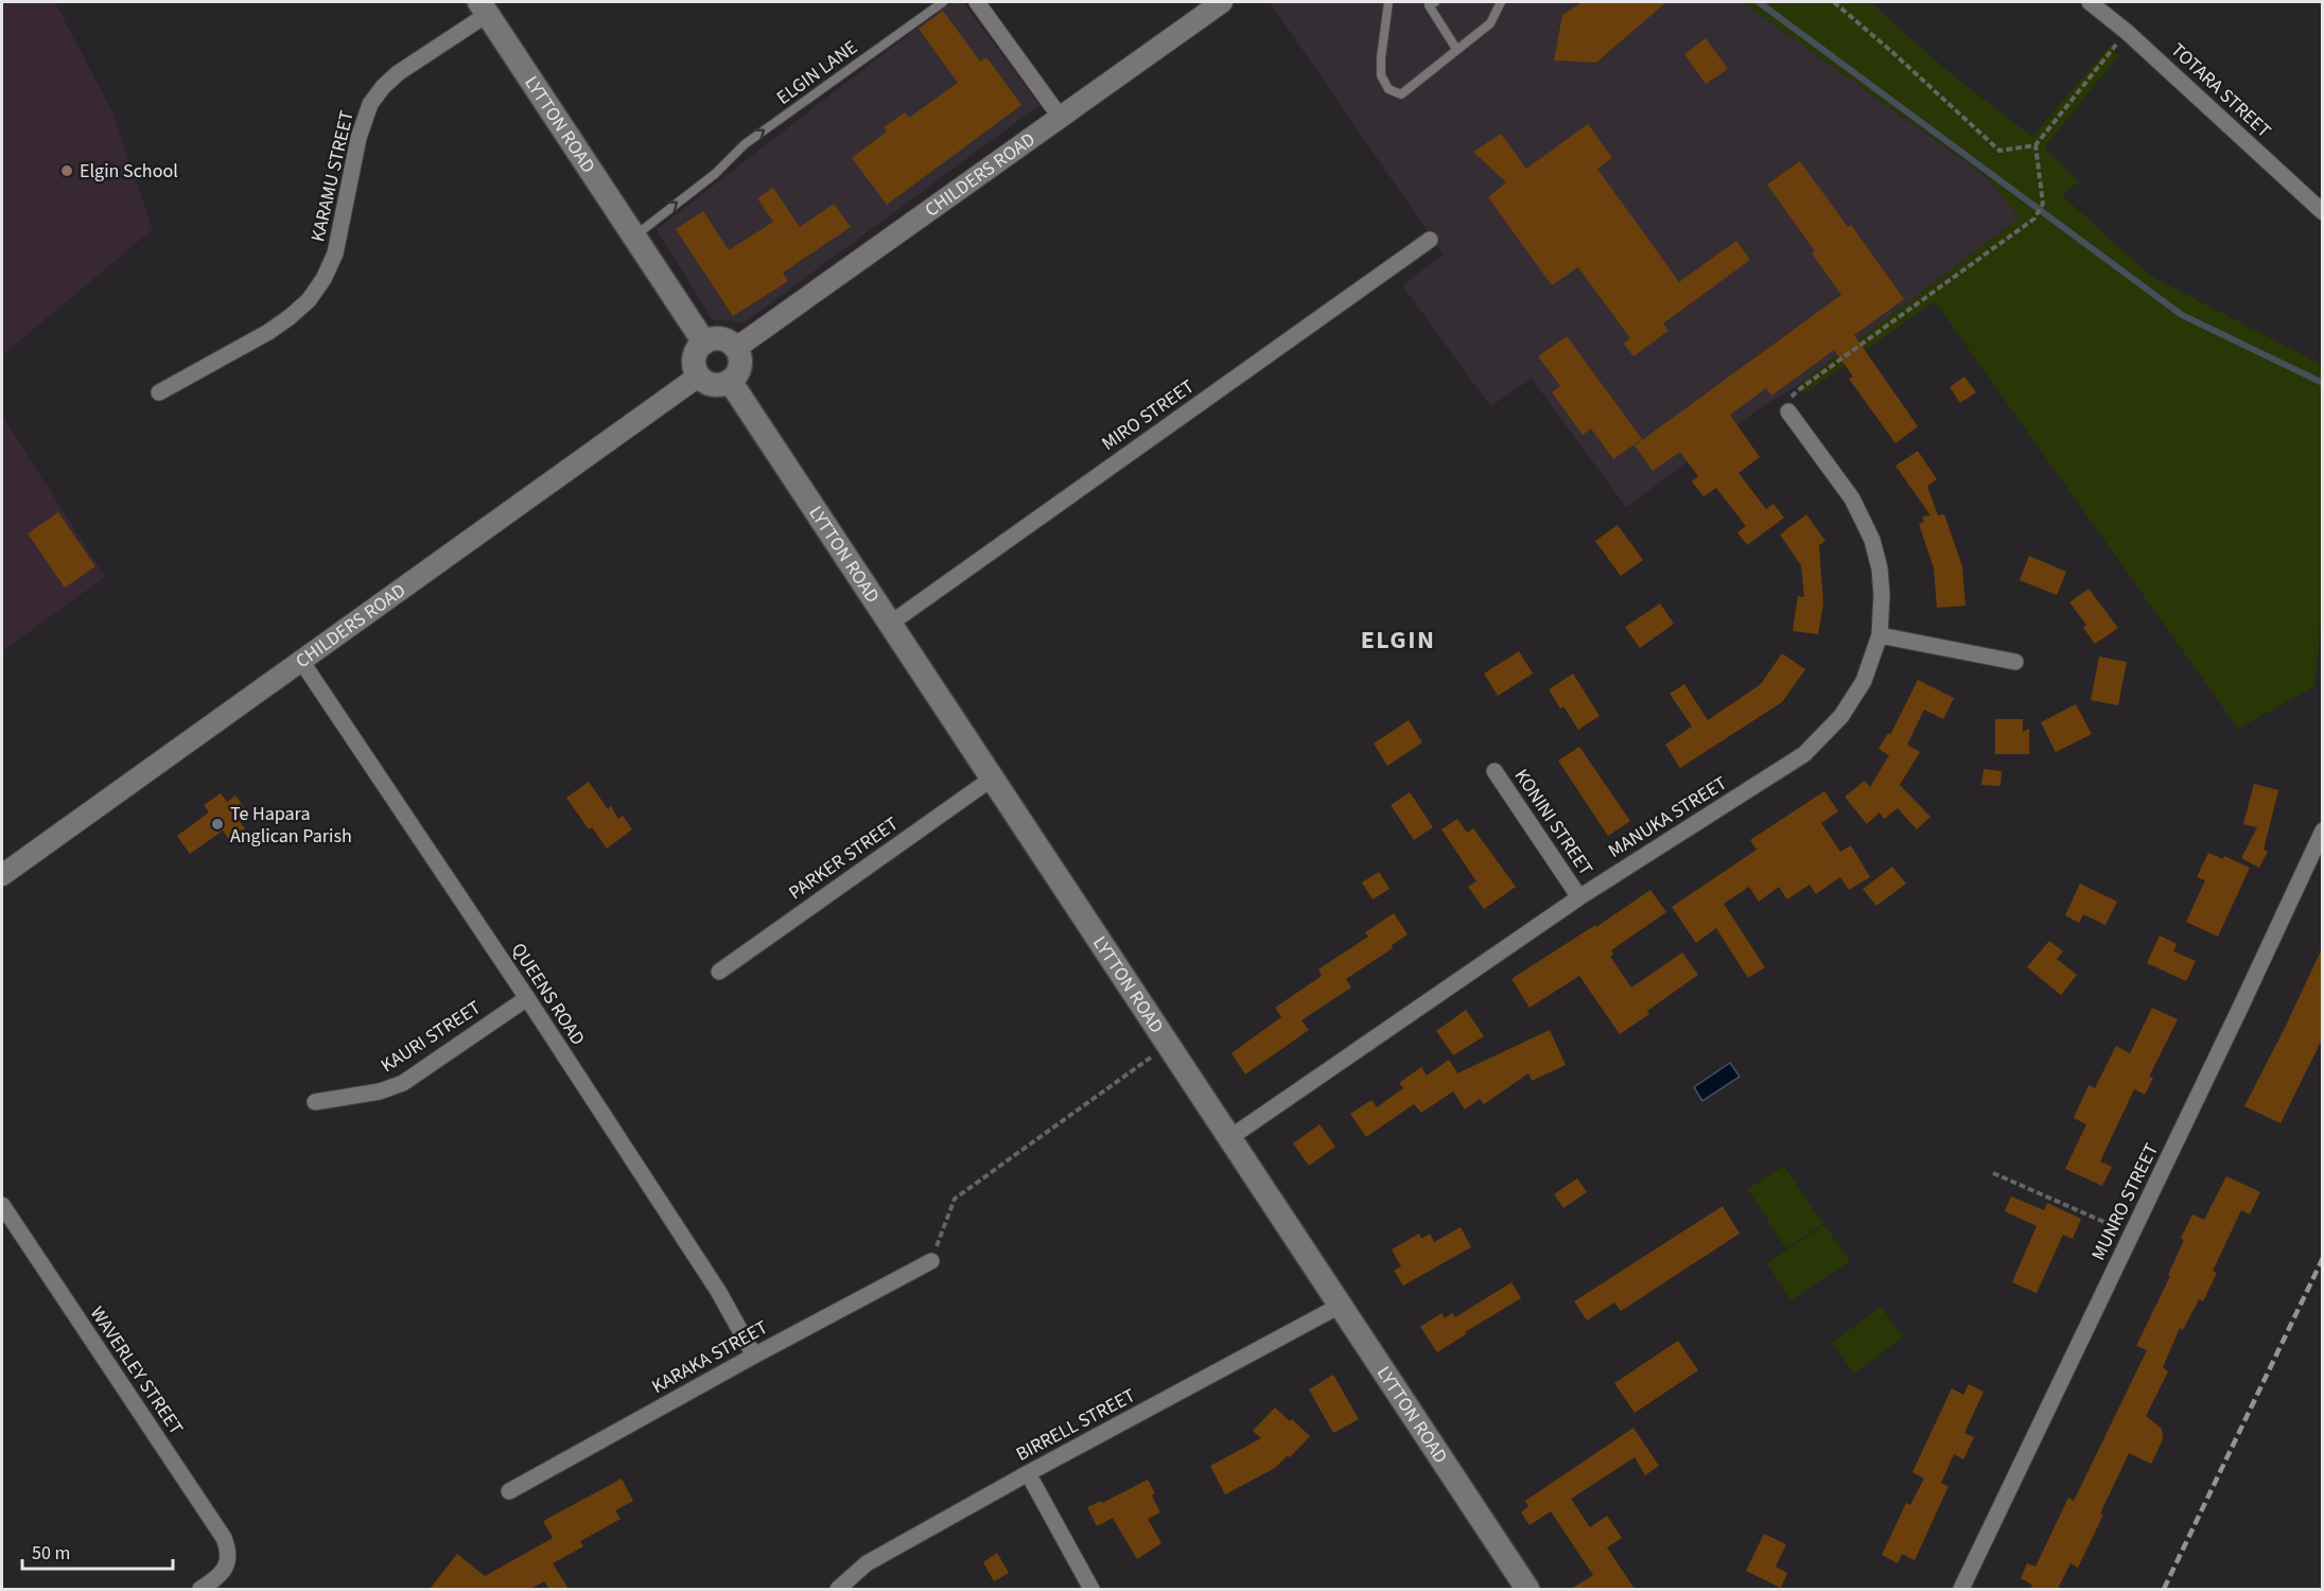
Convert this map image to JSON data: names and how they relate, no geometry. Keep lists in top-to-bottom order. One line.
{"streets":{"main road":["LYTTON ROAD"],"street":["TOTARA STREET","CHILDERS ROAD","KARAMU STREET","MIRO STREET","MANUKA STREET","KONINI STREET","PARKER STREET","QUEENS ROAD","KAURI STREET","MUNRO STREET","KARAKA STREET","WAVERLEY STREET","BIRRELL STREET"],"lane":["ELGIN LANE"]},"crossings":[["ELGIN LANE","LYTTON ROAD"],["LYTTON ROAD","CHILDERS ROAD"],["LYTTON ROAD","KARAMU STREET"],["LYTTON ROAD","MIRO STREET"],["LYTTON ROAD","MANUKA STREET"],["LYTTON ROAD","PARKER STREET"],["LYTTON ROAD","BIRRELL STREET"],["CHILDERS ROAD","QUEENS ROAD"],["MANUKA STREET","KONINI STREET"],["QUEENS ROAD","KAURI STREET"],["QUEENS ROAD","KARAKA STREET"]],"one_way":["ELGIN LANE"],"districts":["ELGIN"],"places":["Elgin School","Te Hapara Anglican Parish"],"scale_bar":"50 m"}
